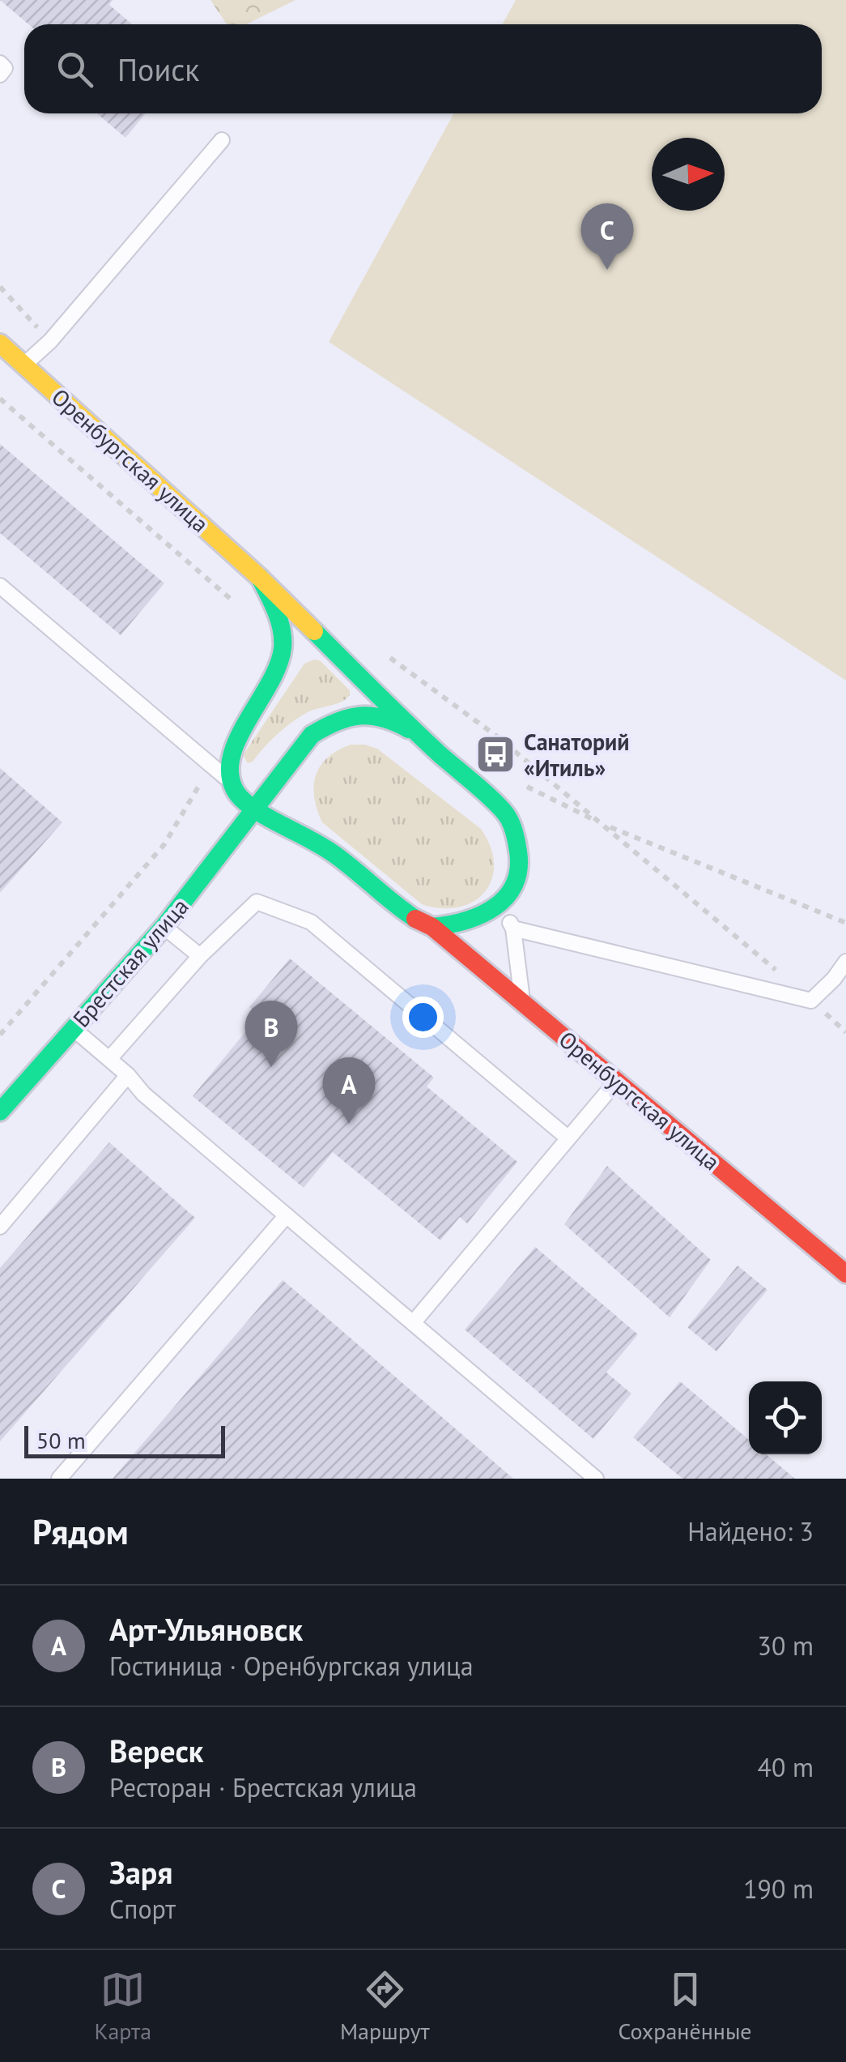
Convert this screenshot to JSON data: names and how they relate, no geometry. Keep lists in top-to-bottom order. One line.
{"streets":{"street":["Оренбургская улица","Брестская улица"]},"crossings":[["Оренбургская улица","Брестская улица"]],"places":{"bus stop":["Санаторий «Итиль»"]},"scale_bar":"50 m","north":"right","page":{"search":"Поиск","pins":["C","B","A"],"scale":"50 m","heading":["Рядом","Найдено: 3"],"list":[{"mark":"A","name":"Арт-Ульяновск","note":"Гостиница · Оренбургская улица","value":"30 m"},{"mark":"B","name":"Вереск","note":"Ресторан · Брестская улица","value":"40 m"},{"mark":"C","name":"Заря","note":"Спорт","value":"190 m"}],"nav":["Карта","Маршрут","Сохранённые"]}}
